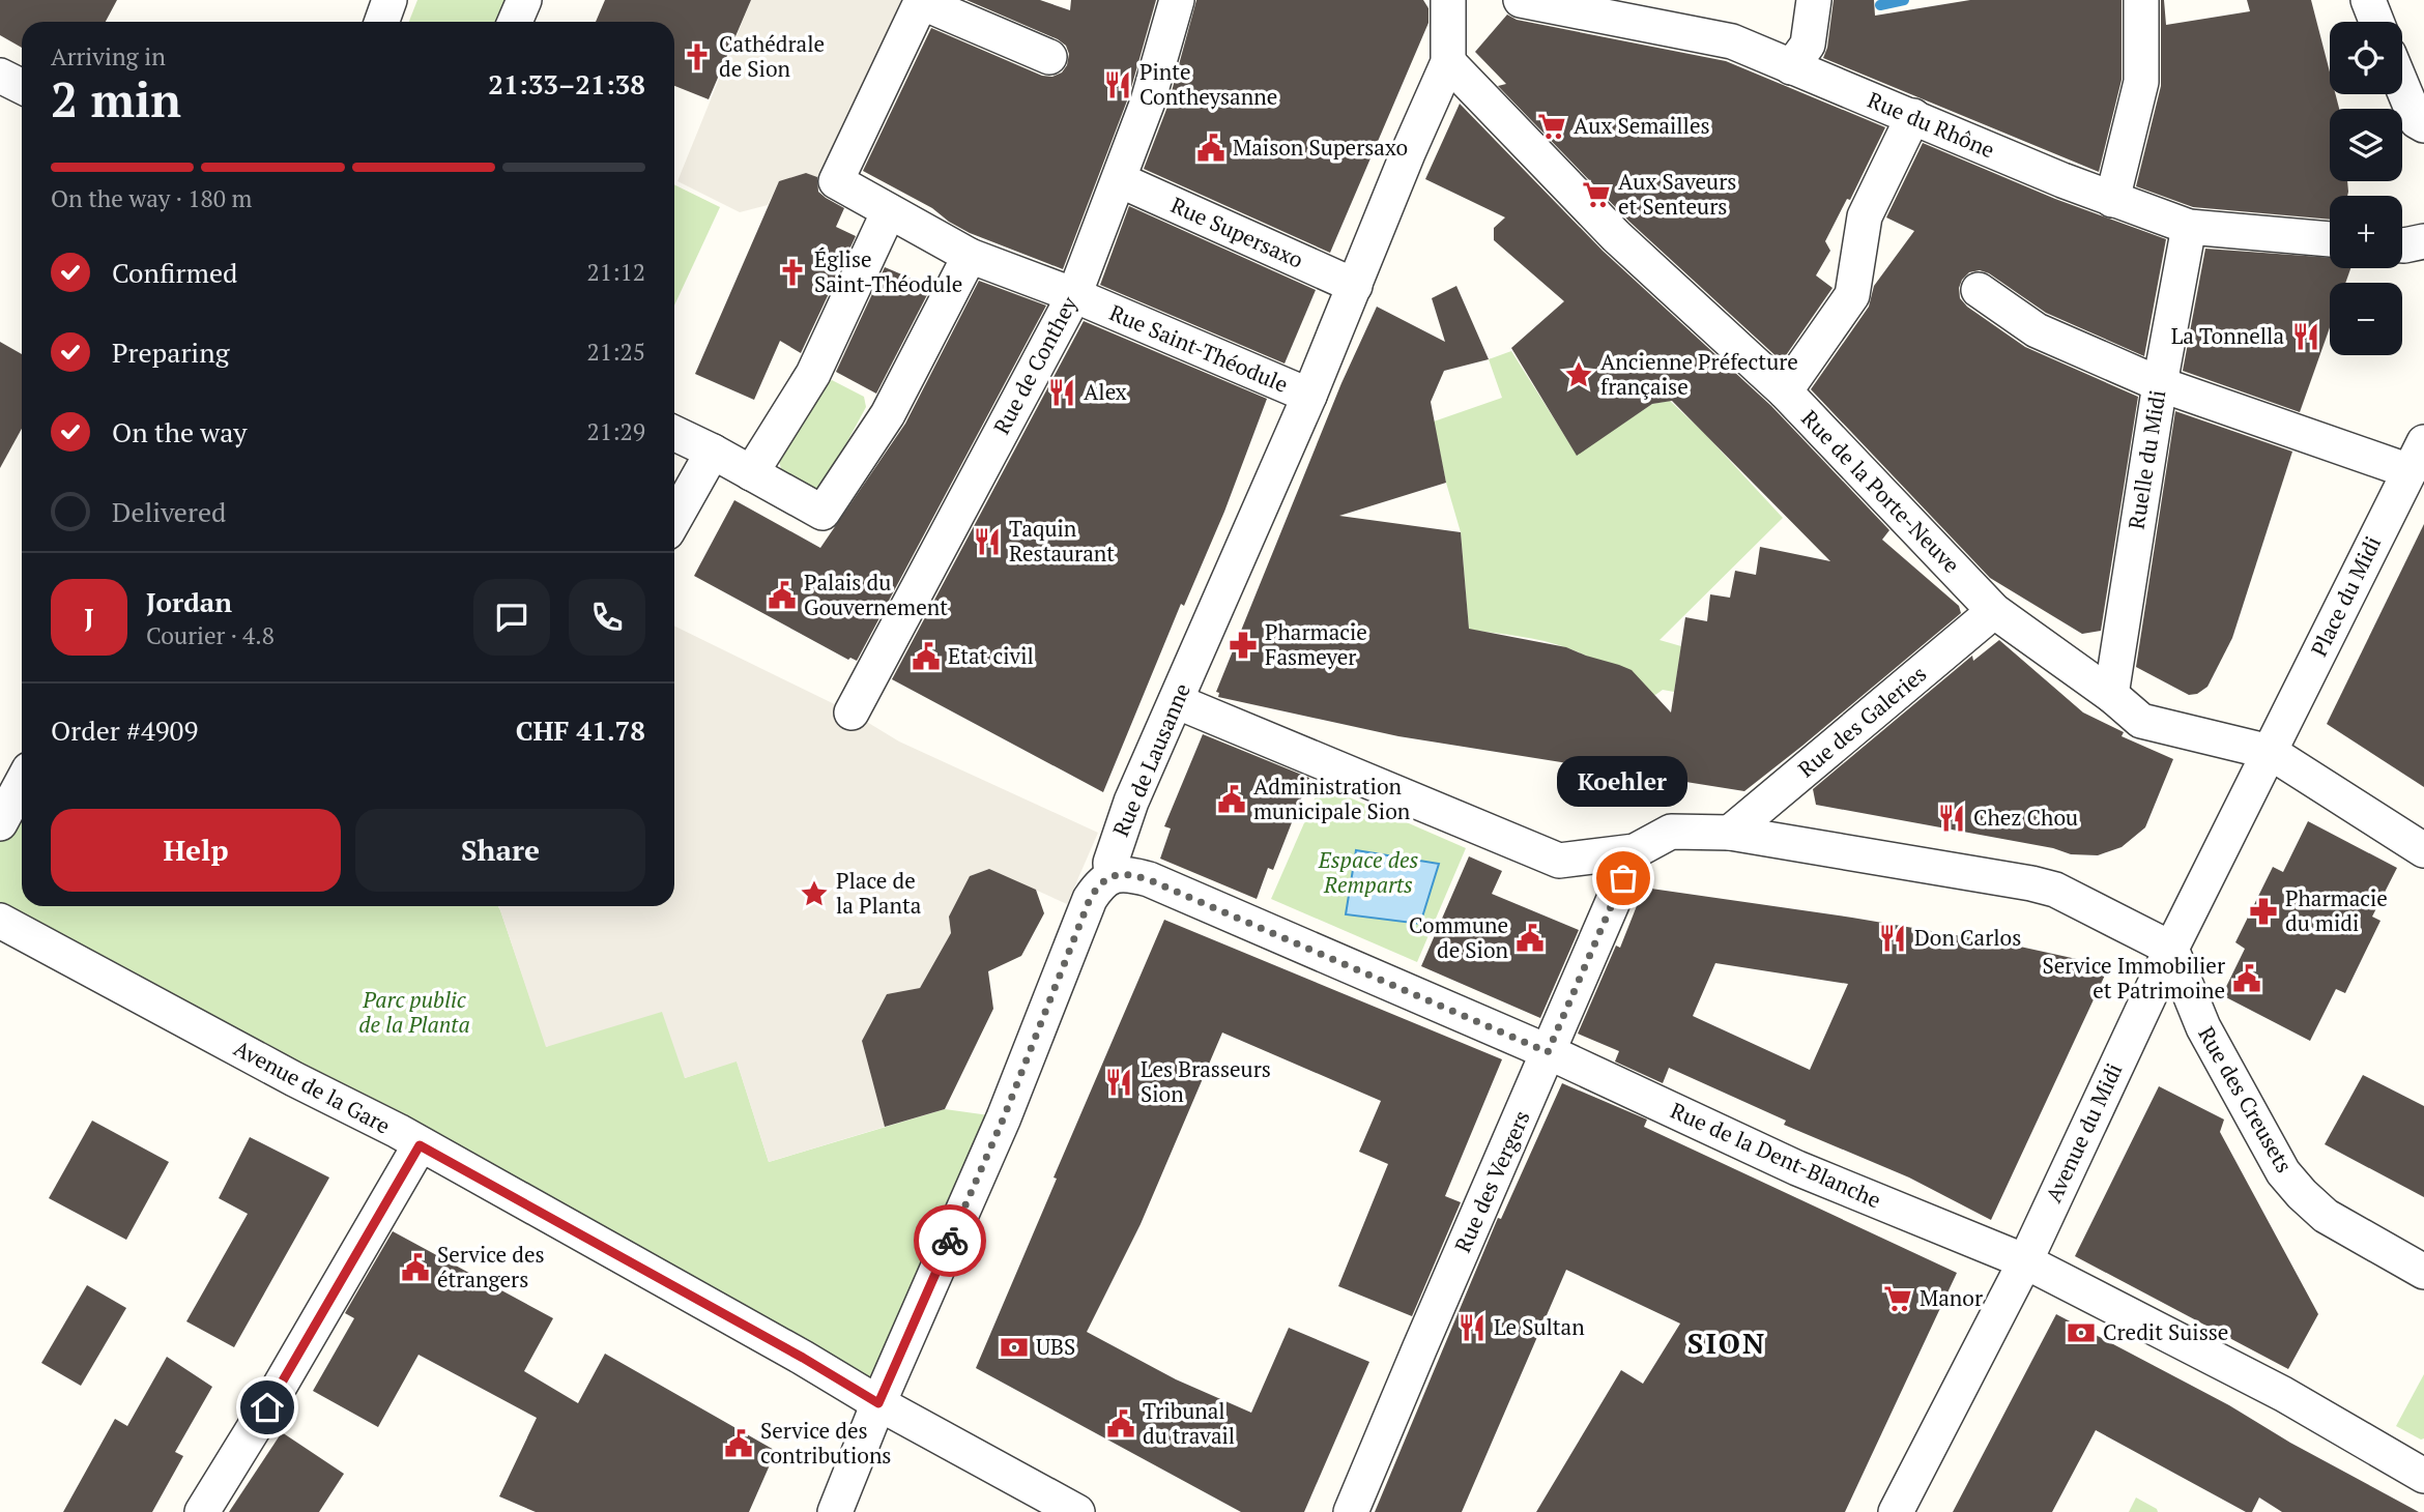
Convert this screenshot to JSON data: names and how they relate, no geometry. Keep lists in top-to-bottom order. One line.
{"streets":{"street":["Rue du Rhône","Rue Supersaxo","Rue Saint-Théodule","Rue de Conthey","Ruelle du Midi","Rue de la Porte-Neuve","Place du Midi","Rue des Galeries","Rue de Lausanne","Avenue de la Gare","Rue des Creusets","Avenue du Midi","Rue de la Dent-Blanche","Rue des Vergers"]},"crossings":[["Rue du Rhône","Ruelle du Midi"],["Rue Supersaxo","Rue de Conthey"],["Rue Supersaxo","Rue de Lausanne"],["Rue Saint-Théodule","Rue de Conthey"],["Rue Saint-Théodule","Rue de Lausanne"],["Ruelle du Midi","Rue de la Porte-Neuve"],["Rue de la Porte-Neuve","Place du Midi"],["Rue de la Porte-Neuve","Rue des Galeries"],["Rue de la Porte-Neuve","Rue de Lausanne"],["Rue de la Porte-Neuve","Avenue du Midi"],["Place du Midi","Avenue du Midi"],["Rue de Lausanne","Avenue de la Gare"],["Rue de Lausanne","Rue de la Dent-Blanche"],["Rue des Creusets","Avenue du Midi"],["Avenue du Midi","Rue de la Dent-Blanche"],["Rue de la Dent-Blanche","Rue des Vergers"]],"districts":["SION"],"parks":["Espace des Remparts","Parc public de la Planta"],"places":{"church":["Cathédrale de Sion","Église Saint-Théodule"],"restaurant":["Pinte Contheysanne","La Tonnella","Alex","Taquin Restaurant","Chez Chou","Don Carlos","Les Brasseurs Sion","Le Sultan"],"supermarket":["Aux Semailles","Aux Saveurs et Senteurs","Manor"],"public building":["Maison Supersaxo","Palais du Gouvernement","Etat civil","Administration municipale Sion","Commune de Sion","Service Immobilier et Patrimoine","Service des étrangers","Tribunal du travail","Service des contributions"],"place":["Ancienne Préfecture française","Place de la Planta"],"pharmacy":["Pharmacie Fasmeyer","Pharmacie du midi"],"other":["Koehler"],"bank":["Credit Suisse","UBS"]},"page":{"map_buttons":["+","−"],"heading":["2 min","Arriving in","21:33–21:38"],"panel":["Jordan","Courier · 4.8","Order #4909","CHF 41.78"],"bar":"On the way · 180 m","list":[["Confirmed","21:12"],["Preparing","21:25"],["On the way","21:29"],"Delivered"],"round":"J","bubble":"Koehler","buttons":["Help","Share"]}}
